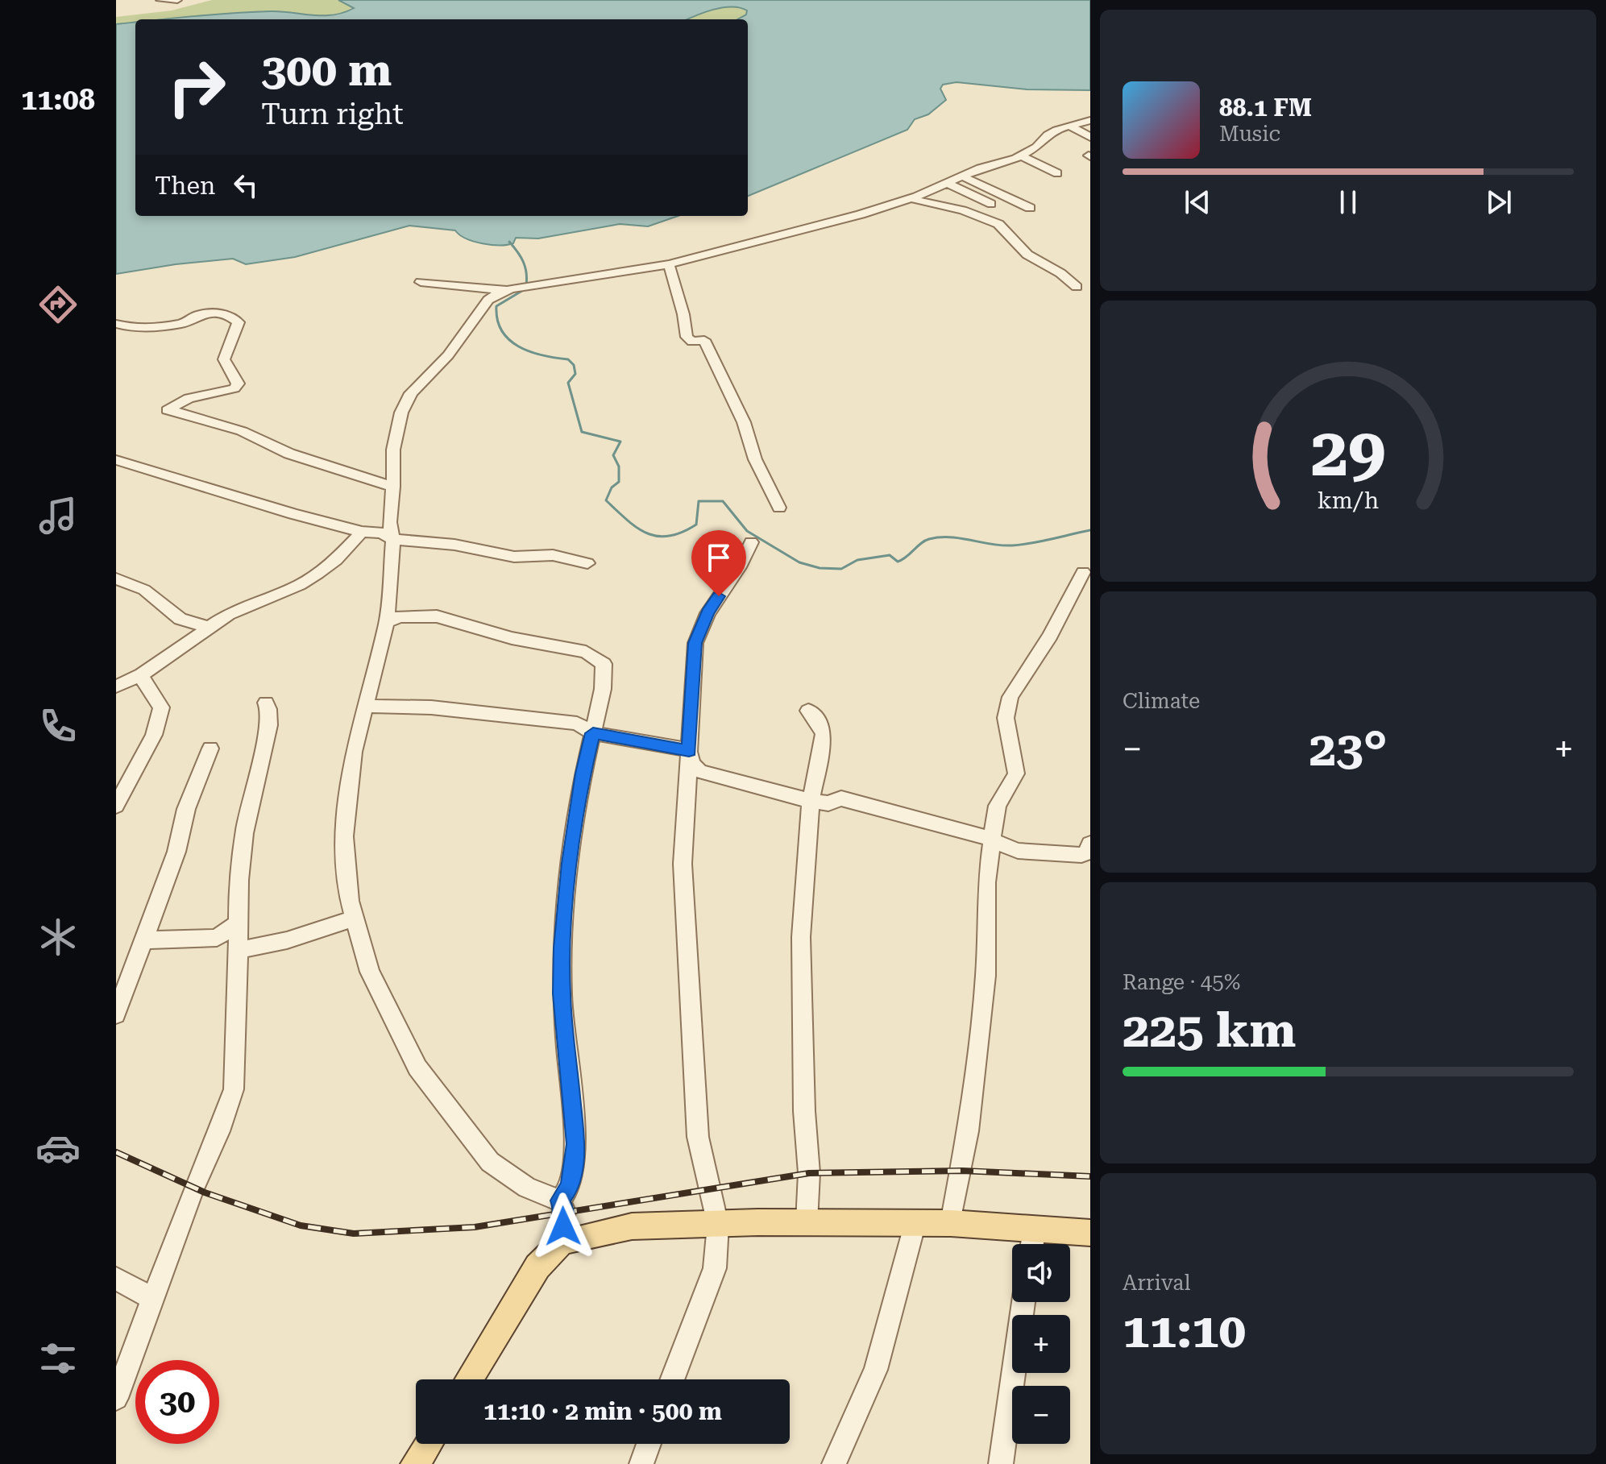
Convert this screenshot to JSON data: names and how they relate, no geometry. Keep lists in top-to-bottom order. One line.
{"page":{"tabs":"11:08","turn":["300 m","Turn right"],"song":["88.1 FM","Music"],"then":"Then","tile":["Climate",["Range · 45%","225 km"],["Arrival","11:10"]],"heat":["−","23°","+"],"map_buttons":["+","−"],"limit":"30","trip":"11:10 · 2 min · 500 m","gauge":["29","km/h"]}}
